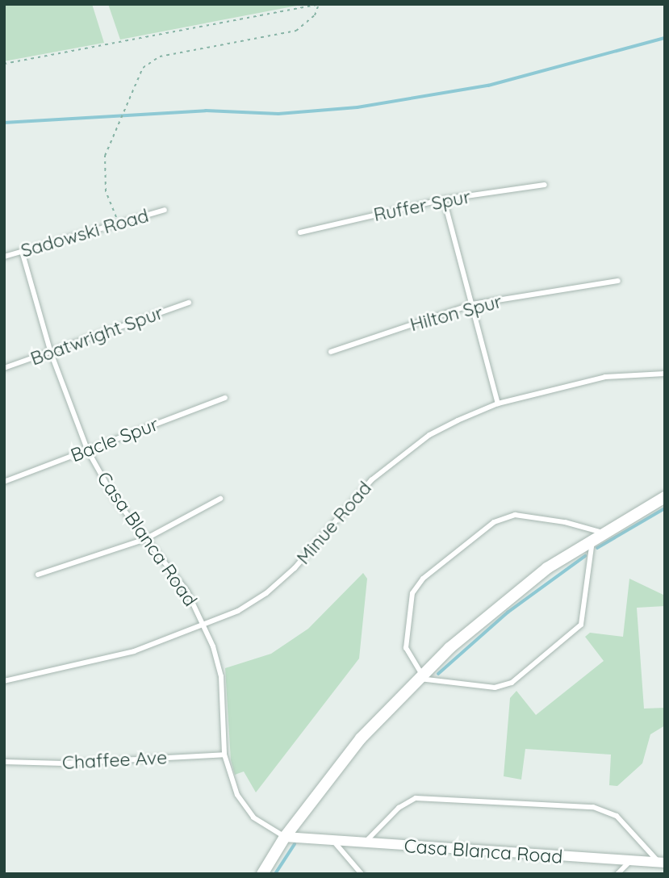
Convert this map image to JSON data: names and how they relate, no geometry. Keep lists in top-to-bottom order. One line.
{"streets":{"street":["Casa Blanca Road"],"lane":["Ruffer Spur","Sadowski Road","Hilton Spur","Boatwright Spur","Bacle Spur","Minue Road","Chaffee Ave"]},"crossings":[["Sadowski Road","Casa Blanca Road"],["Boatwright Spur","Casa Blanca Road"],["Bacle Spur","Casa Blanca Road"],["Minue Road","Casa Blanca Road"],["Casa Blanca Road","Chaffee Ave"]]}
